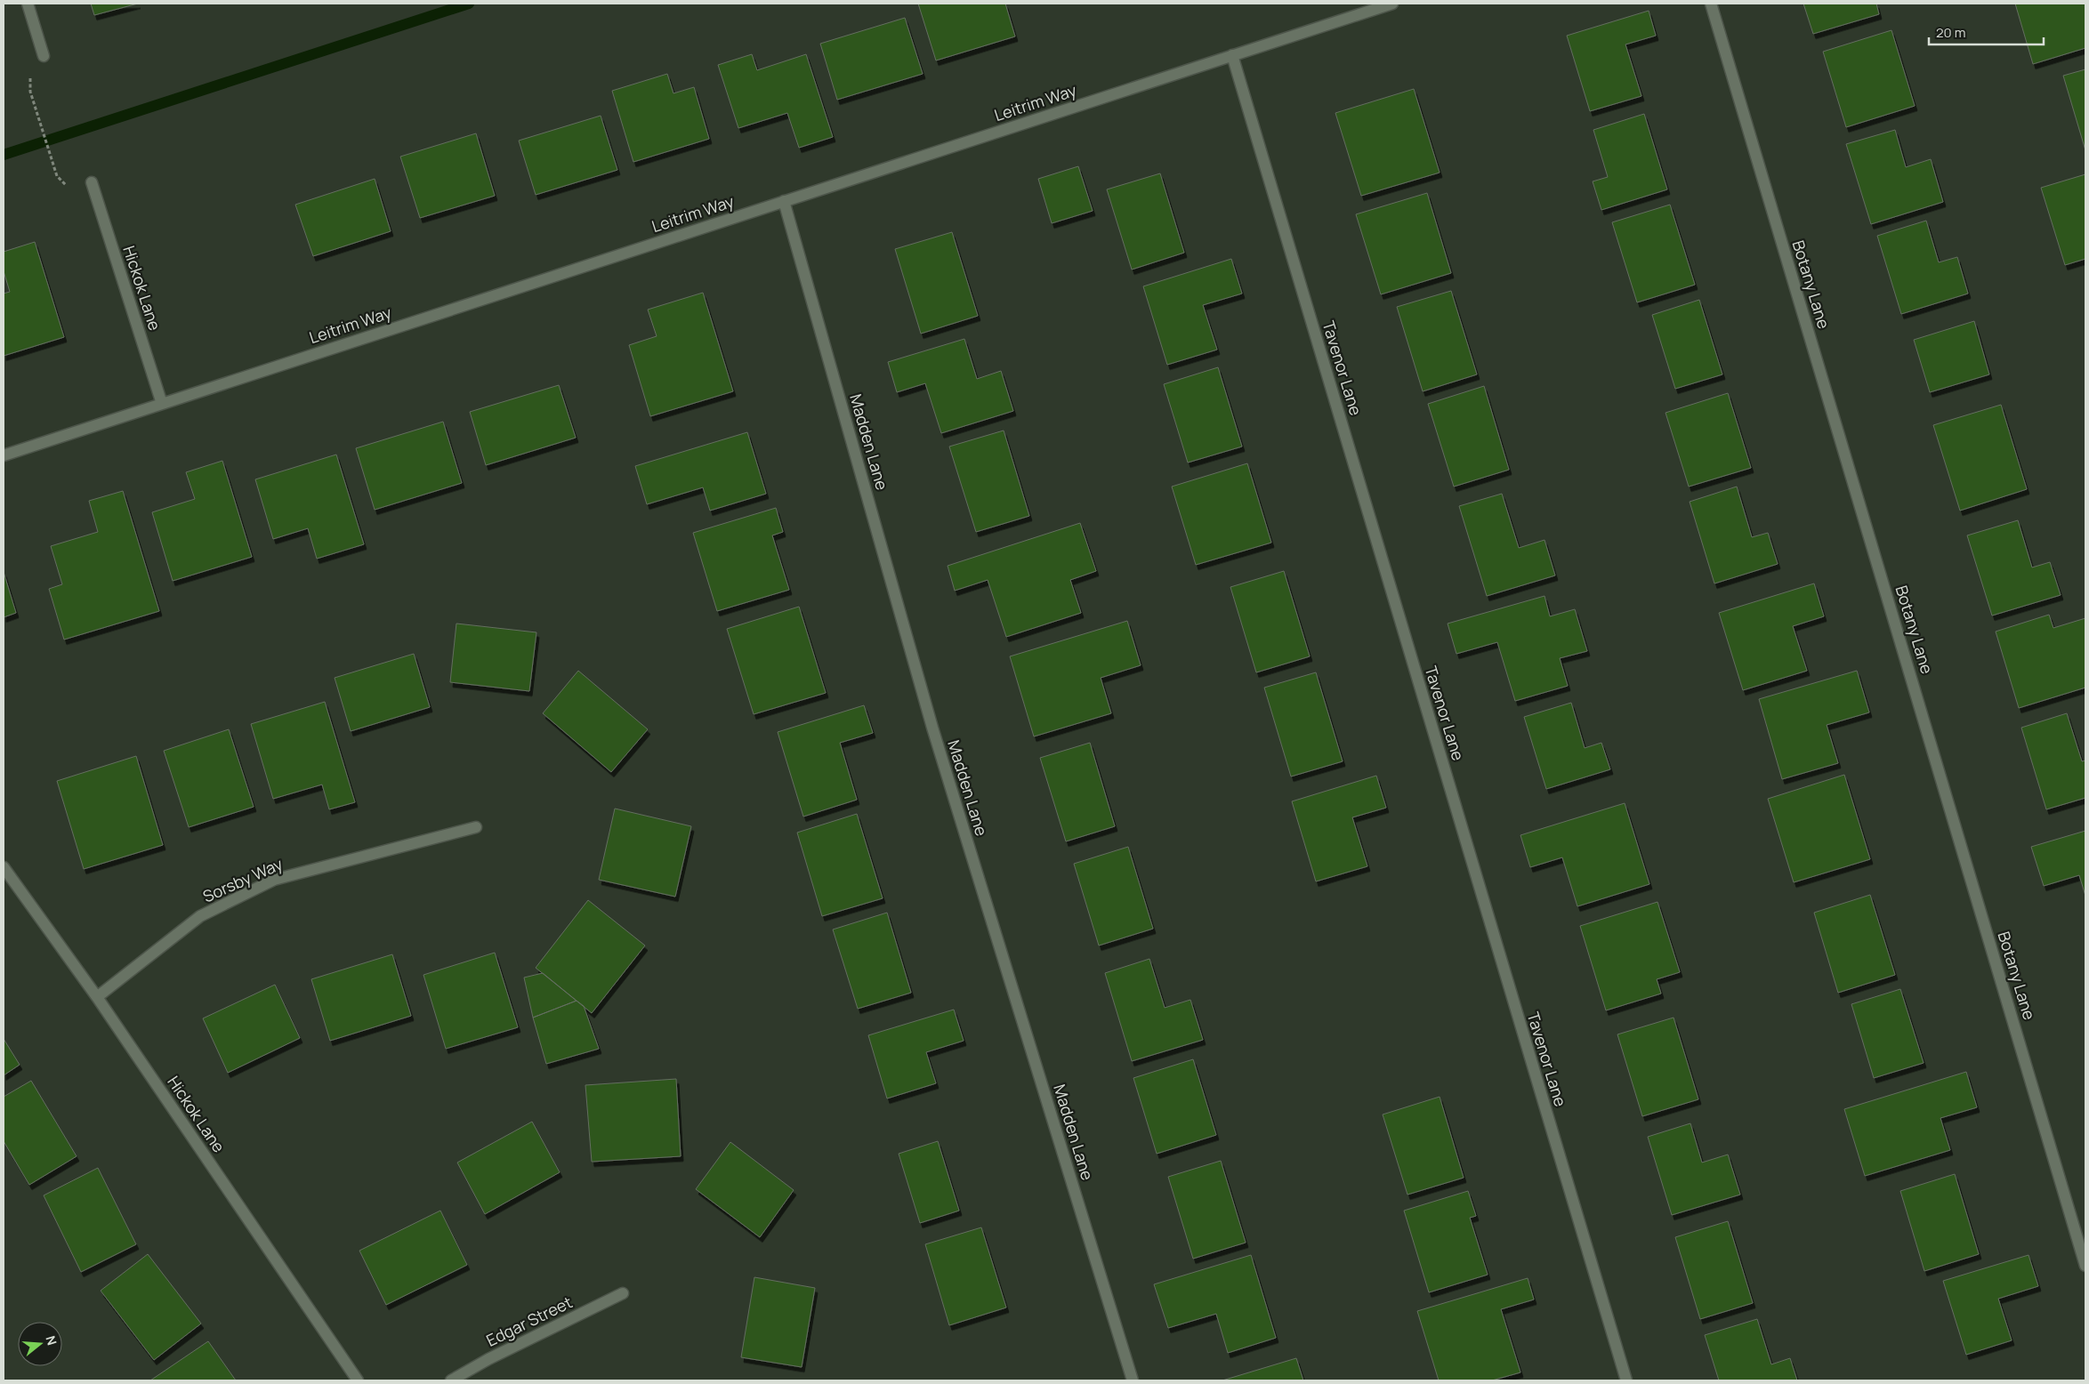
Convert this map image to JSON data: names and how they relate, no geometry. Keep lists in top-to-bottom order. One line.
{"streets":{"street":["Leitrim Way","Botany Lane","Hickok Lane","Tavenor Lane","Madden Lane","Sorsby Way","Edgar Street"]},"crossings":[["Leitrim Way","Hickok Lane"],["Leitrim Way","Tavenor Lane"],["Leitrim Way","Madden Lane"],["Hickok Lane","Sorsby Way"]],"scale_bar":"20 m","north":"right"}
